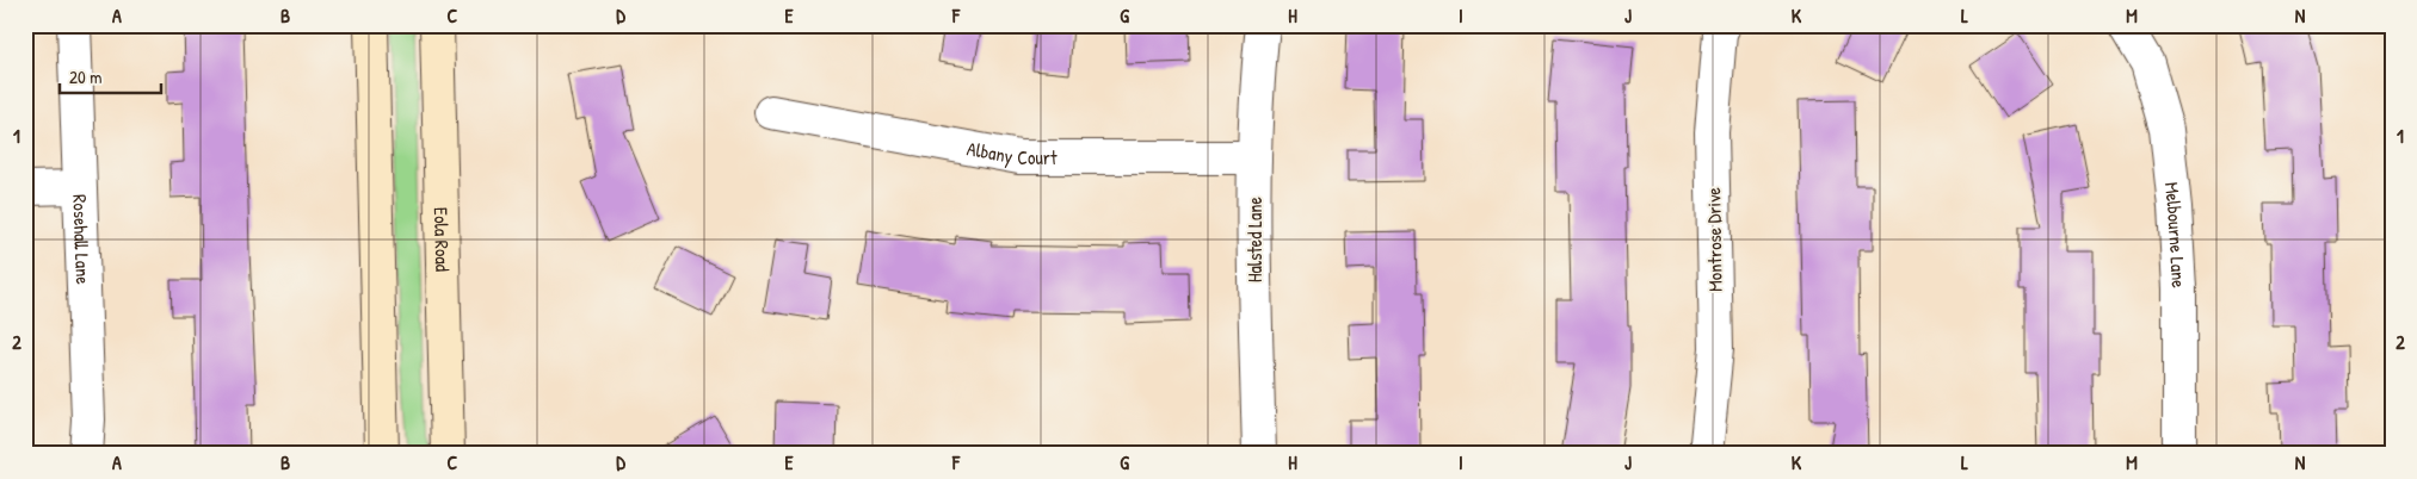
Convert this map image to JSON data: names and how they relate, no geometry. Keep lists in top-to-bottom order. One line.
{"streets":{"street":["Albany Court","Melbourne Lane","Rosehall Lane","Eola Road","Halsted Lane","Montrose Drive"]},"crossings":[["Albany Court","Halsted Lane"]],"scale_bar":"20 m","grid":{"columns":["A","B","C","D","E","F","G","H","I","J","K","L","M","N"],"rows":["1","2"]}}
